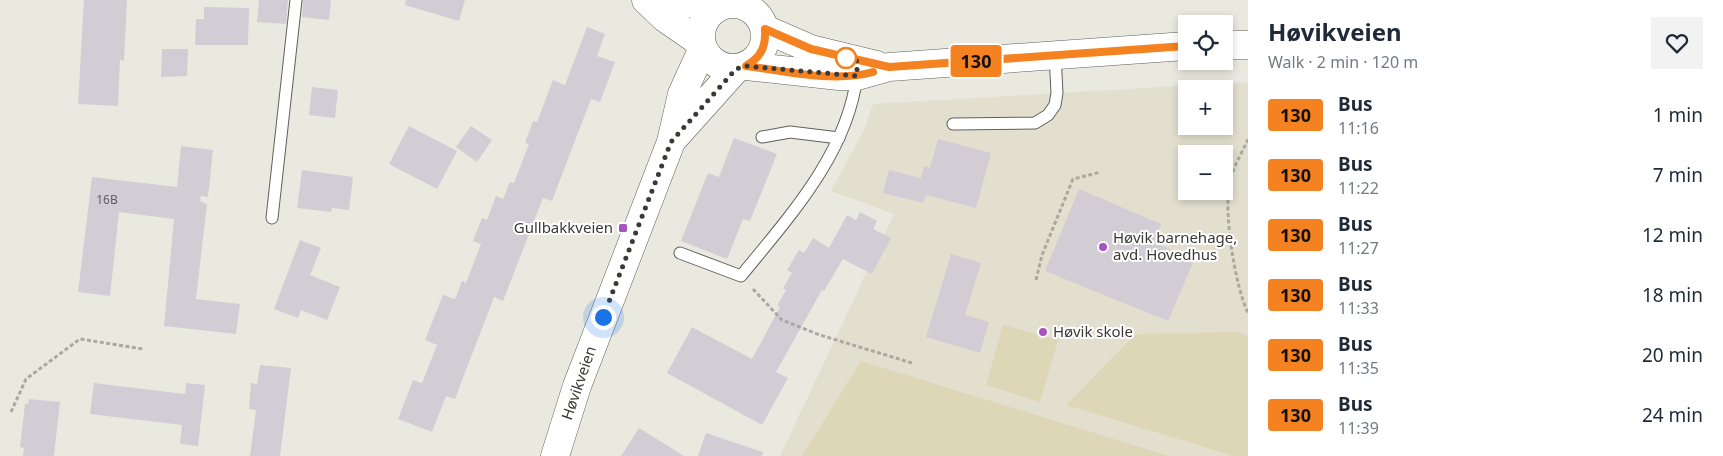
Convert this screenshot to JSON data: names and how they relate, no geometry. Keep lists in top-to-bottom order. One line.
{"streets":{"main road":["Høvikveien"]},"places":{"transit":["Gullbakkveien"],"other":["Høvik barnehage, avd. Hovedhus","Høvik skole"]},"lines":["bus line 130"],"house_numbers":["16B"],"page":{"on_map":"130","heading":["Høvikveien","Walk · 2 min · 120 m"],"map_buttons":["+","−"],"list":[{"mark":"130","name":"Bus","note":"11:16","value":"1 min"},{"mark":"130","name":"Bus","note":"11:22","value":"7 min"},{"mark":"130","name":"Bus","note":"11:27","value":"12 min"},{"mark":"130","name":"Bus","note":"11:33","value":"18 min"},{"mark":"130","name":"Bus","note":"11:35","value":"20 min"},{"mark":"130","name":"Bus","note":"11:39","value":"24 min"}]}}
